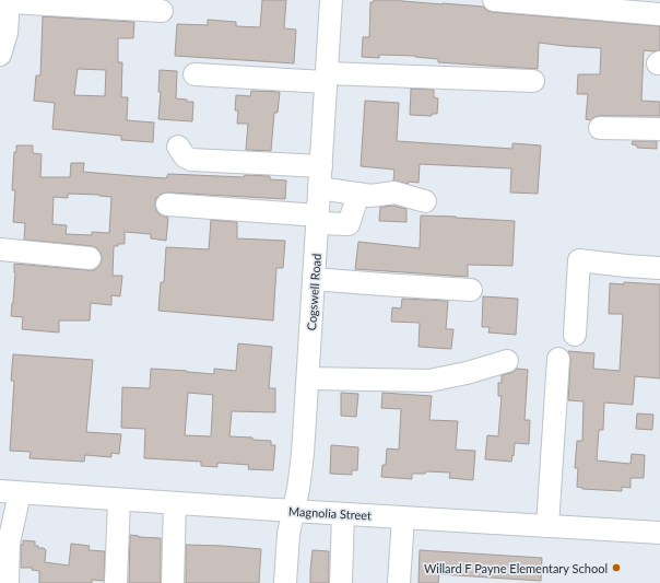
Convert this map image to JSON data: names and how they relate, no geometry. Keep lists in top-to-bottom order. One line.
{"streets":{"street":["Cogswell Road","Magnolia Street"]},"crossings":[["Cogswell Road","Magnolia Street"]],"places":["Willard F Payne Elementary School"]}
